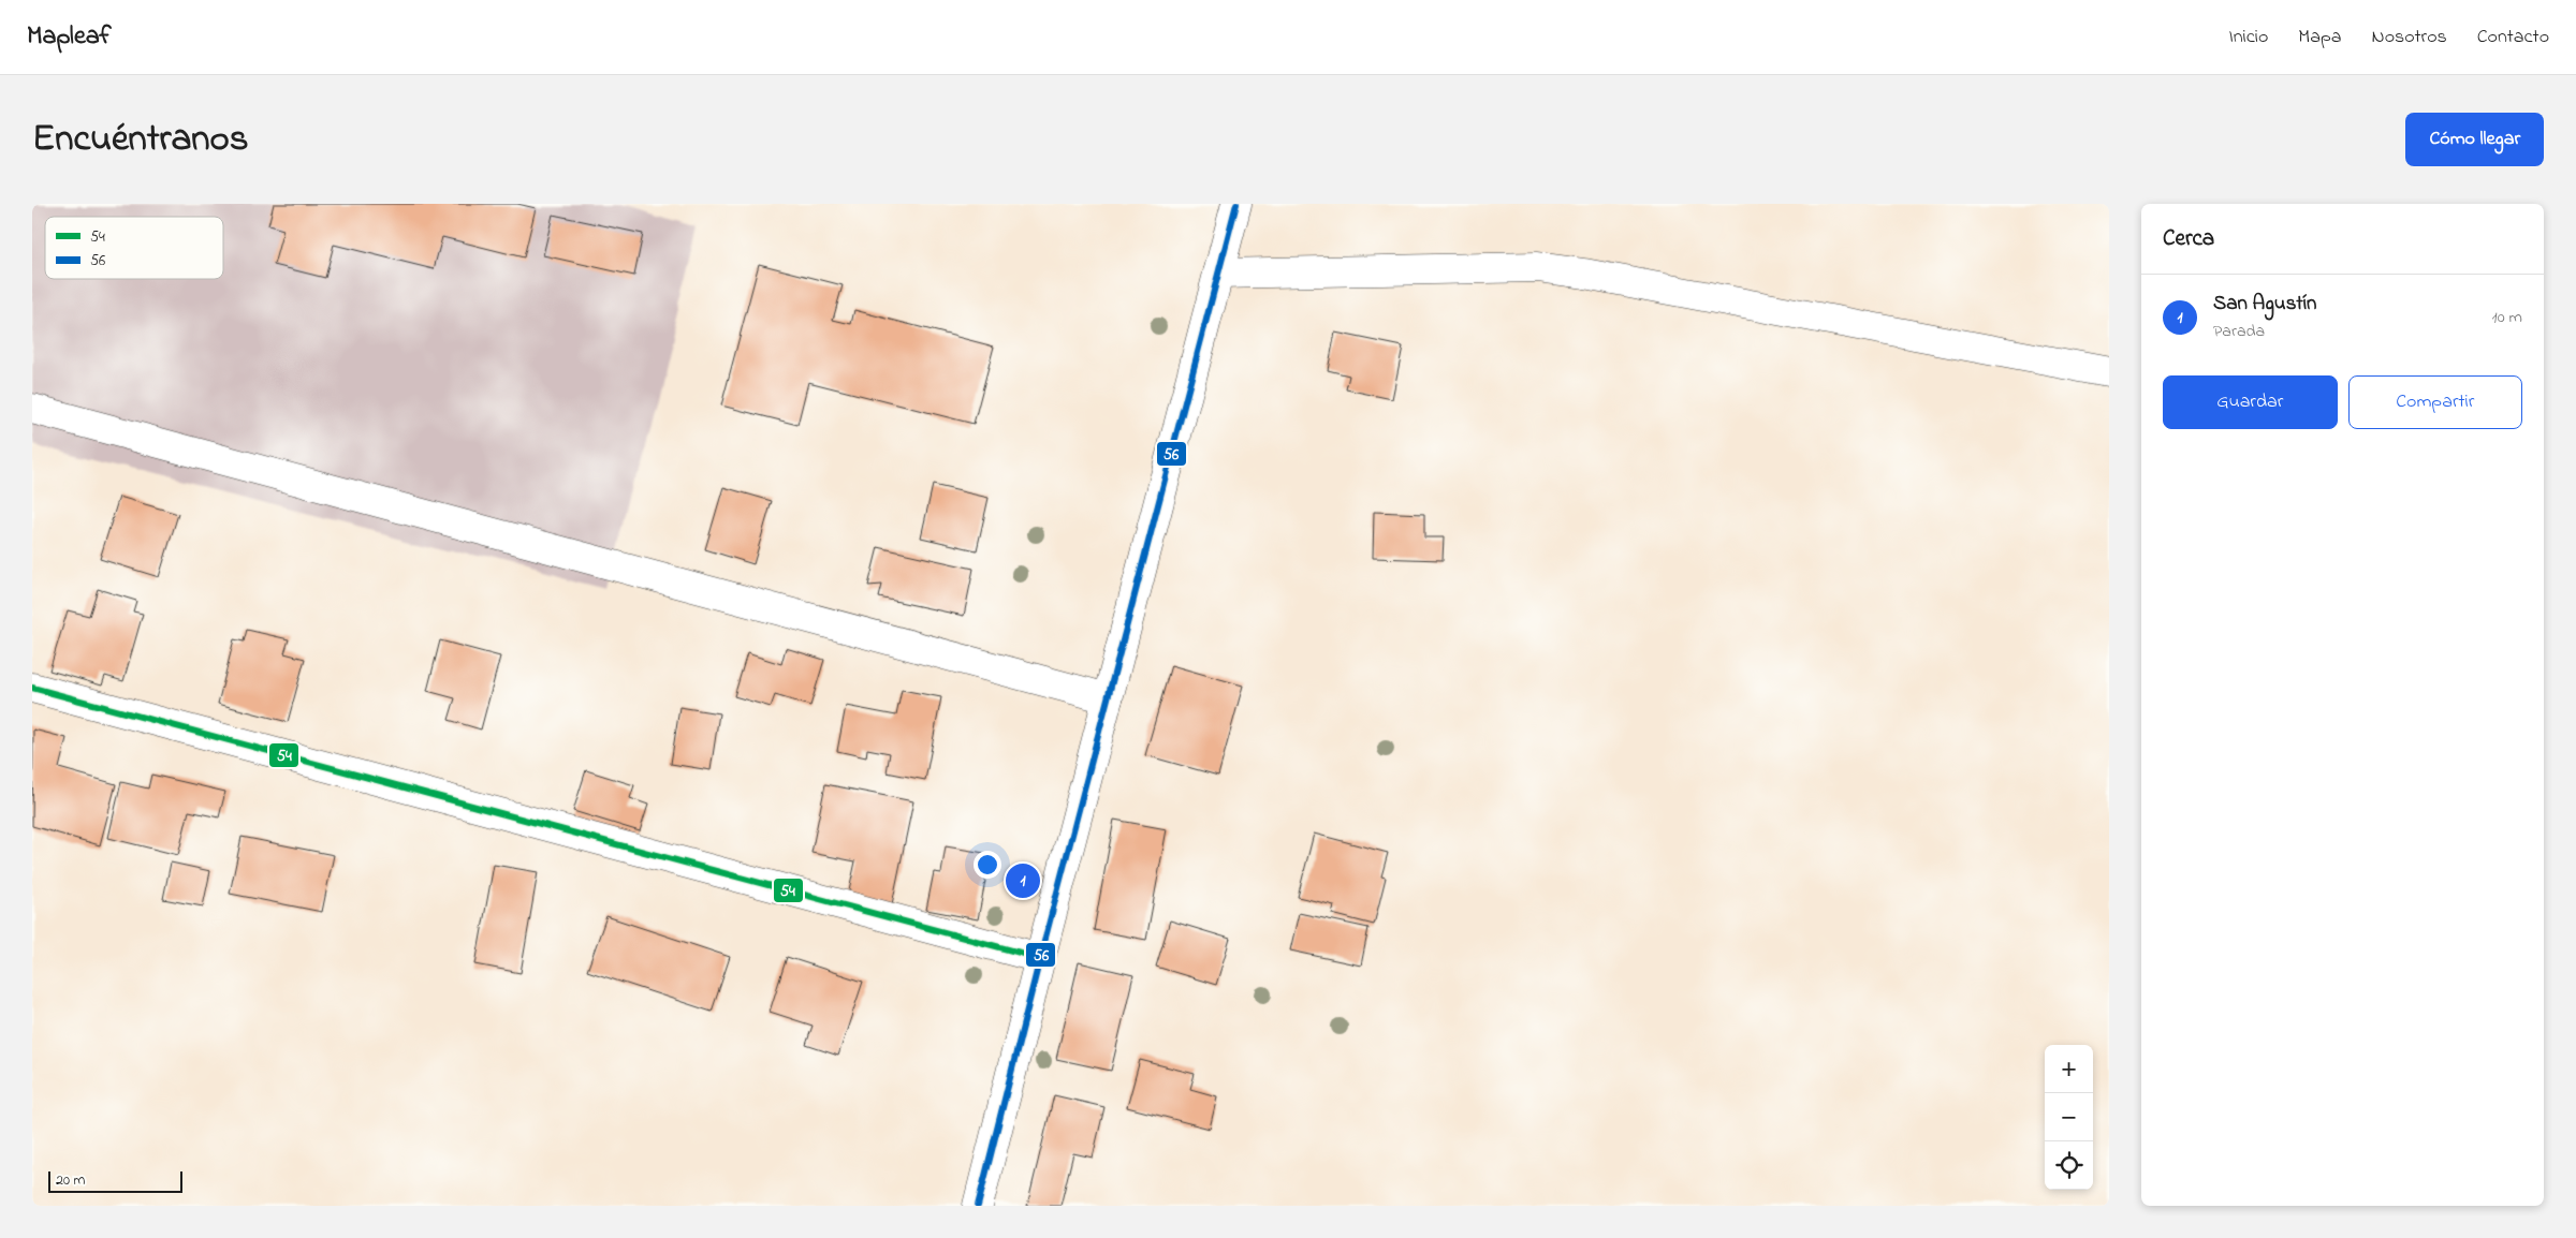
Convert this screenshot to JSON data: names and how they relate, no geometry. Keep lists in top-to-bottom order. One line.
{"lines":["transit line 56","transit line 54"],"legend":["54","56"],"scale_bar":"20 m","page":{"header":"Mapleaf","nav":["Inicio","Mapa","Nosotros","Contacto"],"title":"Encuéntranos","buttons":["Cómo llegar",["Guardar","Compartir"]],"heading":"Cerca","list":[{"mark":"1","name":"San Agustín","note":"Parada","value":"10 m"}],"pins":"1","map_buttons":["+","−"],"scale":"20 m"}}
